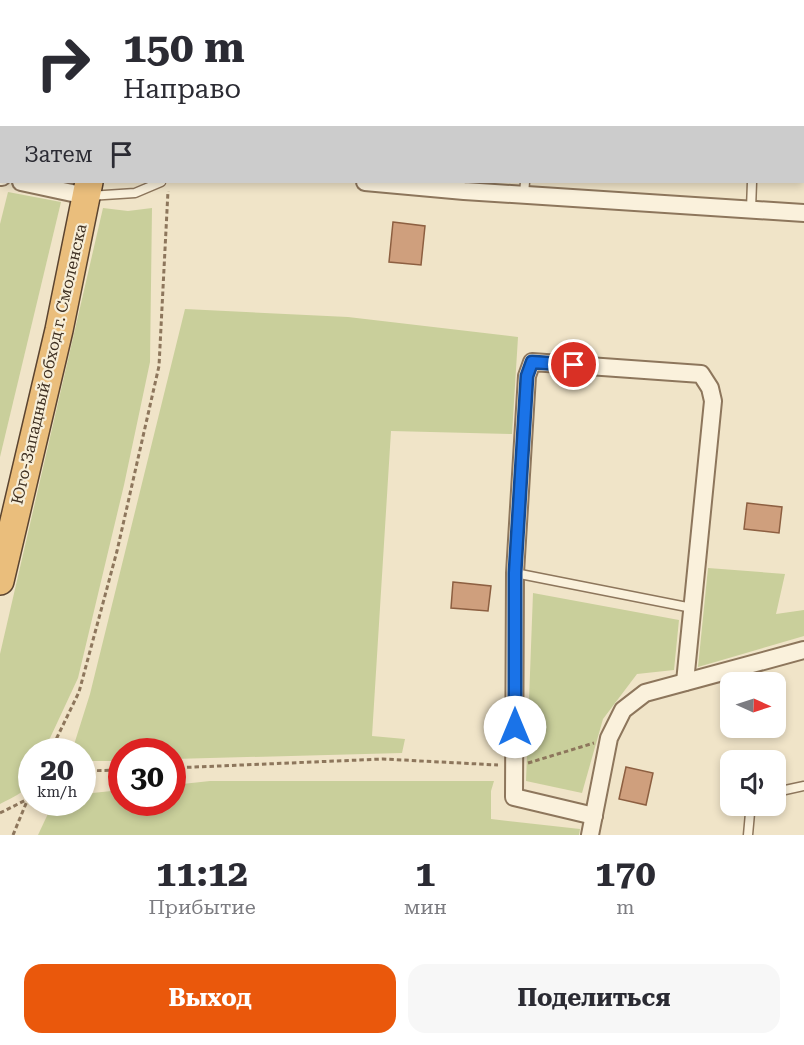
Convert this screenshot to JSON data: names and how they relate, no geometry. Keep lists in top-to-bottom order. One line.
{"streets":{"highway":["Юго-Западный обход г. Смоленска"]},"north":"right","page":{"turn":["150 m","Направо"],"then":"Затем","speed":"20 km/h","limit":"30","eta":["11:12","Прибытие","1","мин","170","m"],"buttons":["Выход","Поделиться"]}}
